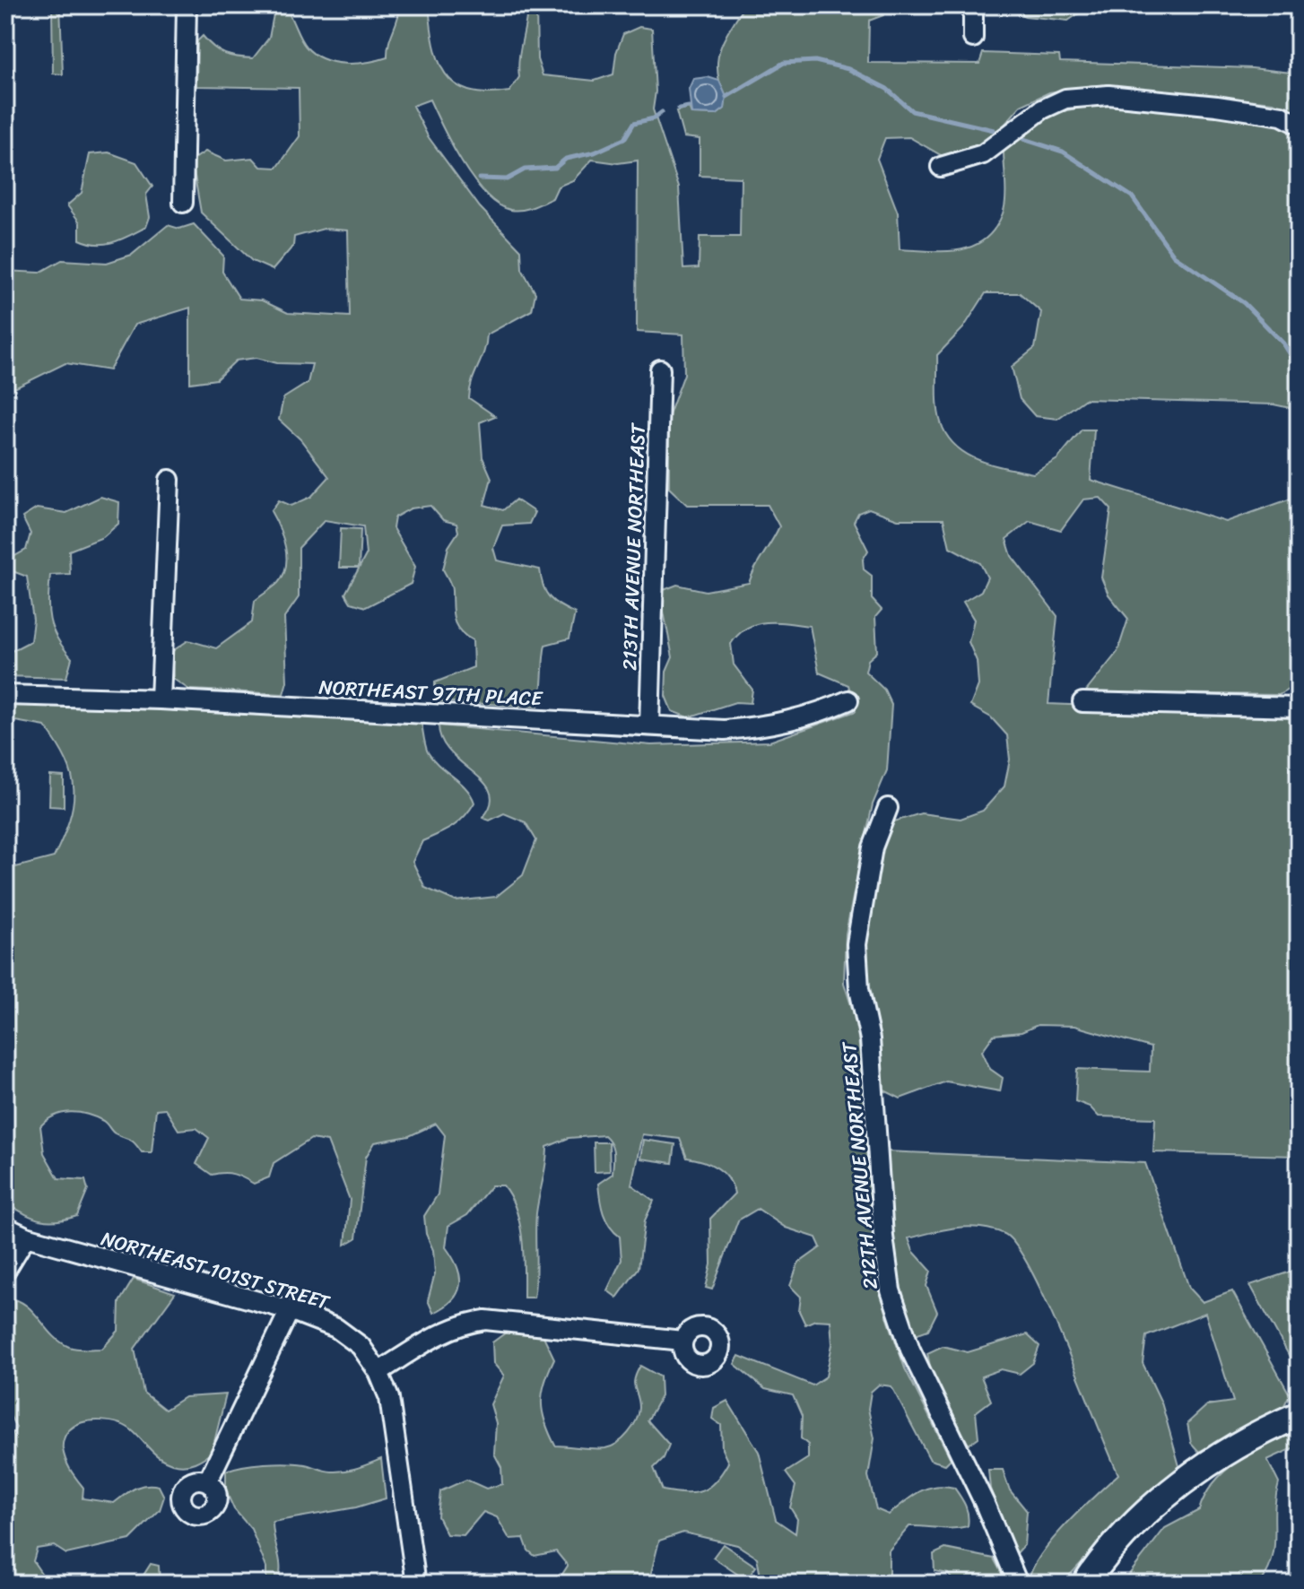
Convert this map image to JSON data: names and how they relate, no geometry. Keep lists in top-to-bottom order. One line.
{"streets":{"street":["213TH AVENUE NORTHEAST","NORTHEAST 97TH PLACE","212TH AVENUE NORTHEAST","NORTHEAST 101ST STREET"]},"crossings":[["213TH AVENUE NORTHEAST","NORTHEAST 97TH PLACE"]]}
